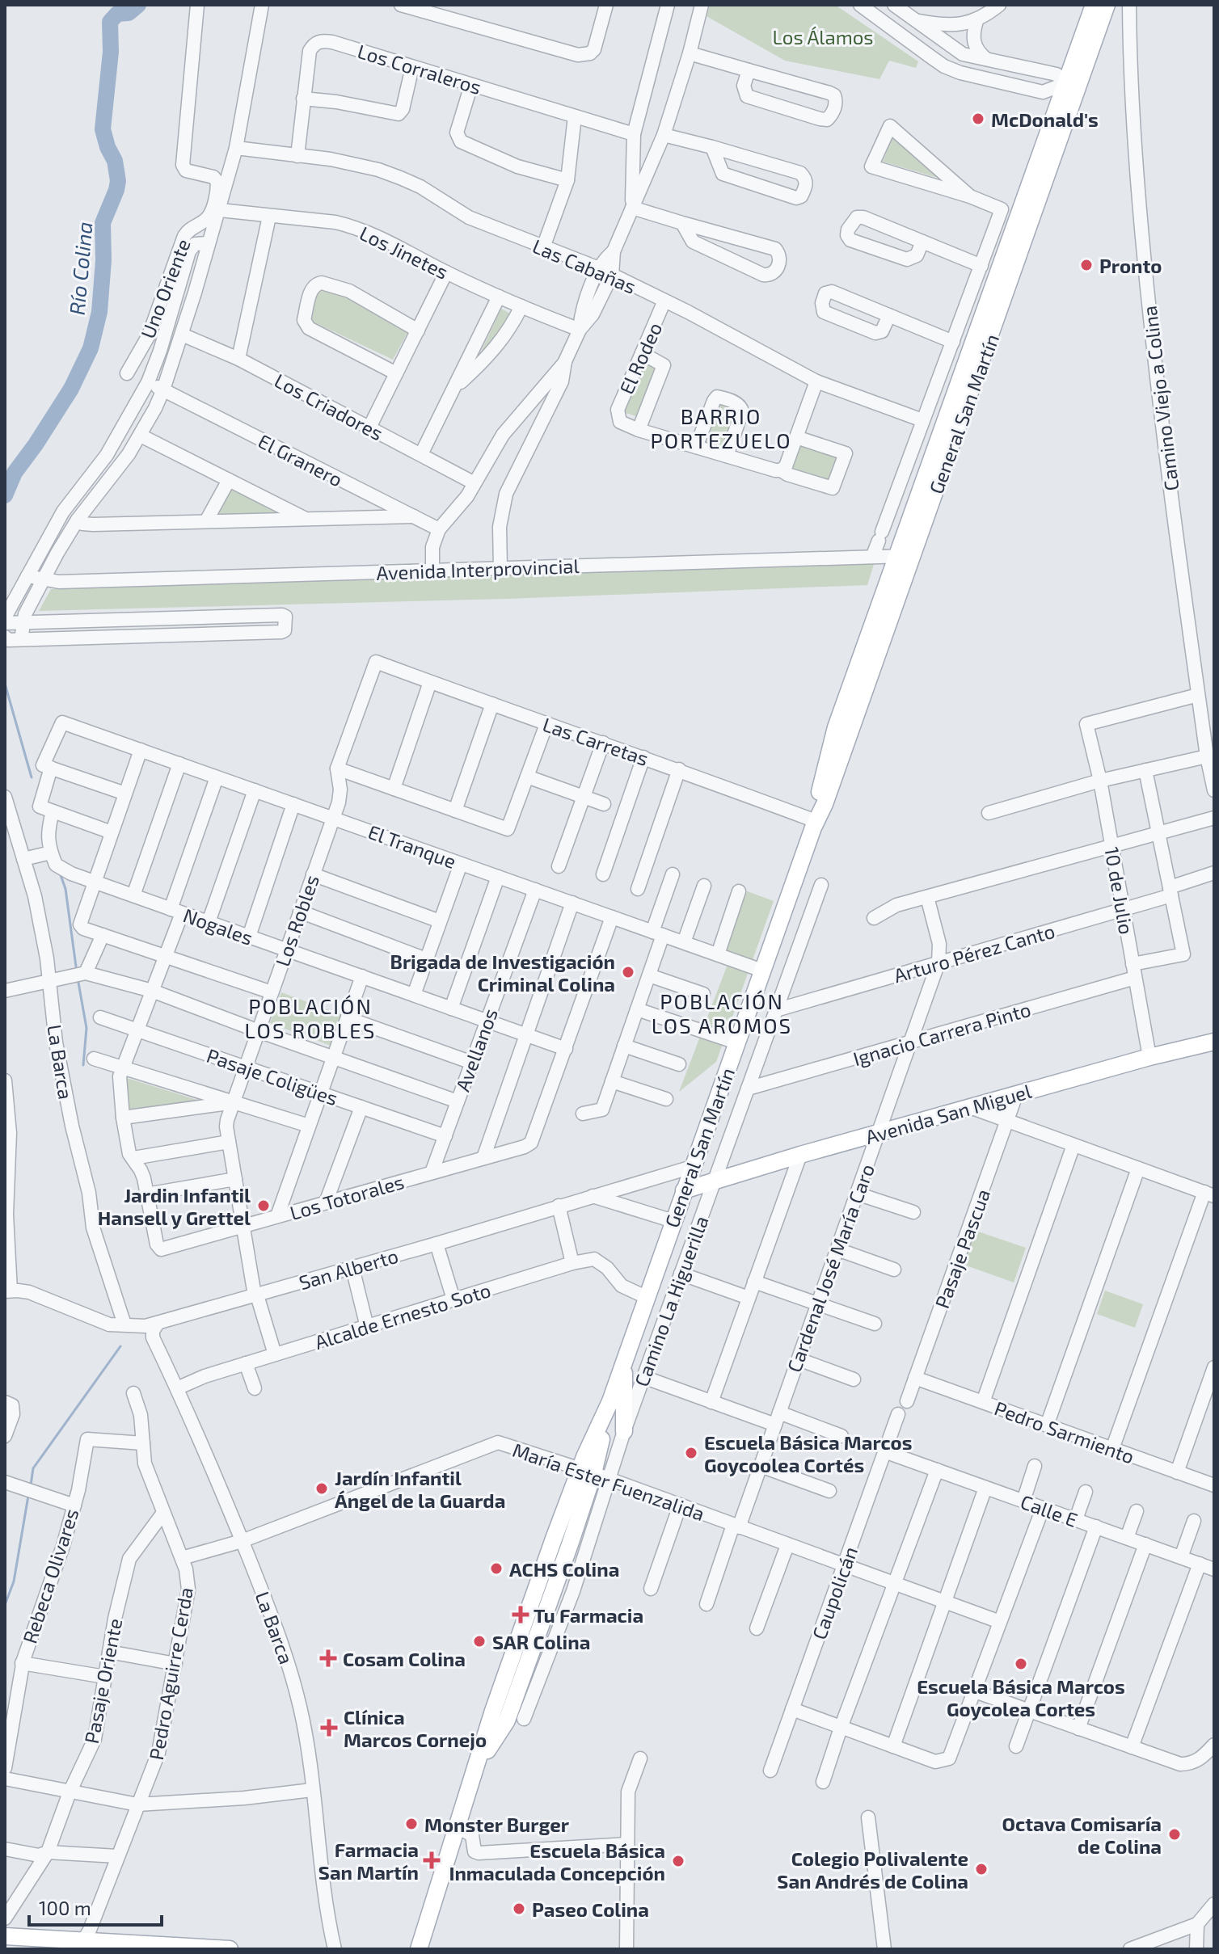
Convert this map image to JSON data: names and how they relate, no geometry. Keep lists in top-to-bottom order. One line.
{"streets":{"main road":["General San Martín","Avenida San Miguel"],"street":["Los Corraleros","Los Jinetes","Las Cabañas","Uno Oriente","El Rodeo","Camino Viejo a Colina","Los Criadores","El Granero","Avenida Interprovincial","Las Carretas","El Tranque","10 de Julio","Los Robles","Nogales","Arturo Pérez Canto","Ignacio Carrera Pinto","Avellanos","La Barca","Pasaje Coligües","Los Totorales","Pasaje Pascua","Cardenal José María Caro","San Alberto","Camino La Higuerilla","Alcalde Ernesto Soto","Pedro Sarmiento","María Ester Fuenzalida","Calle E","Rebeca Olivares","Caupolicán","Pedro Aguirre Cerda","Pasaje Oriente"]},"crossings":[["Los Corraleros","Las Cabañas"],["Las Cabañas","El Rodeo"],["Camino Viejo a Colina","10 de Julio"],["General San Martín","Avenida Interprovincial"],["General San Martín","Las Carretas"],["General San Martín","El Tranque"],["General San Martín","Avenida San Miguel"],["General San Martín","San Alberto"],["General San Martín","Camino La Higuerilla"],["General San Martín","María Ester Fuenzalida"],["Las Carretas","Los Robles"],["El Tranque","Los Robles"],["El Tranque","Avellanos"],["10 de Julio","Arturo Pérez Canto"],["10 de Julio","Ignacio Carrera Pinto"],["10 de Julio","Avenida San Miguel"],["Los Robles","Nogales"],["Los Robles","Pasaje Coligües"],["Los Robles","Los Totorales"],["Los Robles","San Alberto"],["Los Robles","Alcalde Ernesto Soto"],["Nogales","Avellanos"],["Nogales","Los Totorales"],["Arturo Pérez Canto","Ignacio Carrera Pinto"],["Arturo Pérez Canto","Cardenal José María Caro"],["Arturo Pérez Canto","Camino La Higuerilla"],["Ignacio Carrera Pinto","Cardenal José María Caro"],["Ignacio Carrera Pinto","Camino La Higuerilla"],["Avellanos","Pasaje Coligües"],["Avellanos","Los Totorales"],["La Barca","San Alberto"],["La Barca","Alcalde Ernesto Soto"],["La Barca","María Ester Fuenzalida"],["Avenida San Miguel","Pasaje Pascua"],["Avenida San Miguel","Cardenal José María Caro"],["Avenida San Miguel","Camino La Higuerilla"],["Pasaje Pascua","Pedro Sarmiento"],["Cardenal José María Caro","María Ester Fuenzalida"],["Camino La Higuerilla","María Ester Fuenzalida"],["María Ester Fuenzalida","Caupolicán"],["María Ester Fuenzalida","Pedro Aguirre Cerda"],["Calle E","Caupolicán"],["Rebeca Olivares","Pedro Aguirre Cerda"],["Pedro Aguirre Cerda","Pasaje Oriente"]],"districts":["BARRIO PORTEZUELO","POBLACIÓN LOS AROMOS","POBLACIÓN LOS ROBLES"],"water":["Río Colina"],"parks":["Los Álamos"],"places":{"other":["McDonald's","Pronto","Brigada de Investigación Criminal Colina","Jardin Infantil Hansell y Grettel","Escuela Básica Marcos Goycoolea Cortés","Jardín Infantil Ángel de la Guarda","ACHS Colina","SAR Colina","Escuela Básica Marcos Goycolea Cortes","Monster Burger","Octava Comisaría de Colina","Escuela Básica Inmaculada Concepción","Colegio Polivalente San Andrés de Colina","Paseo Colina"],"health":["Tu Farmacia","Cosam Colina","Clínica Marcos Cornejo","Farmacia San Martín"]},"scale_bar":"100 m"}
